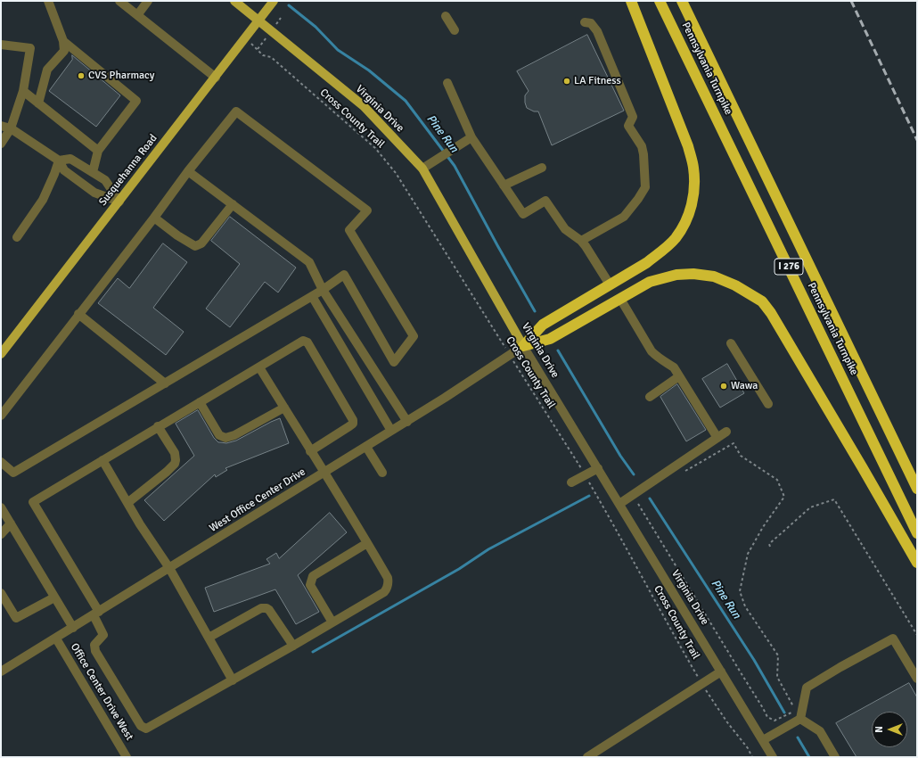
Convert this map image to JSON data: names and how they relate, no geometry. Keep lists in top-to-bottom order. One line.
{"streets":{"highway":["Pennsylvania Turnpike","I 276"],"main road":["Virginia Drive","Susquehanna Road"],"street":["West Office Center Drive","Office Center Drive West"],"path":["Cross County Trail"]},"crossings":[["Virginia Drive","Susquehanna Road"],["Virginia Drive","West Office Center Drive"],["Cross County Trail","Susquehanna Road"],["Cross County Trail","West Office Center Drive"],["West Office Center Drive","Office Center Drive West"]],"water":["Pine Run"],"places":["CVS Pharmacy","LA Fitness","Wawa"],"north":"left"}
